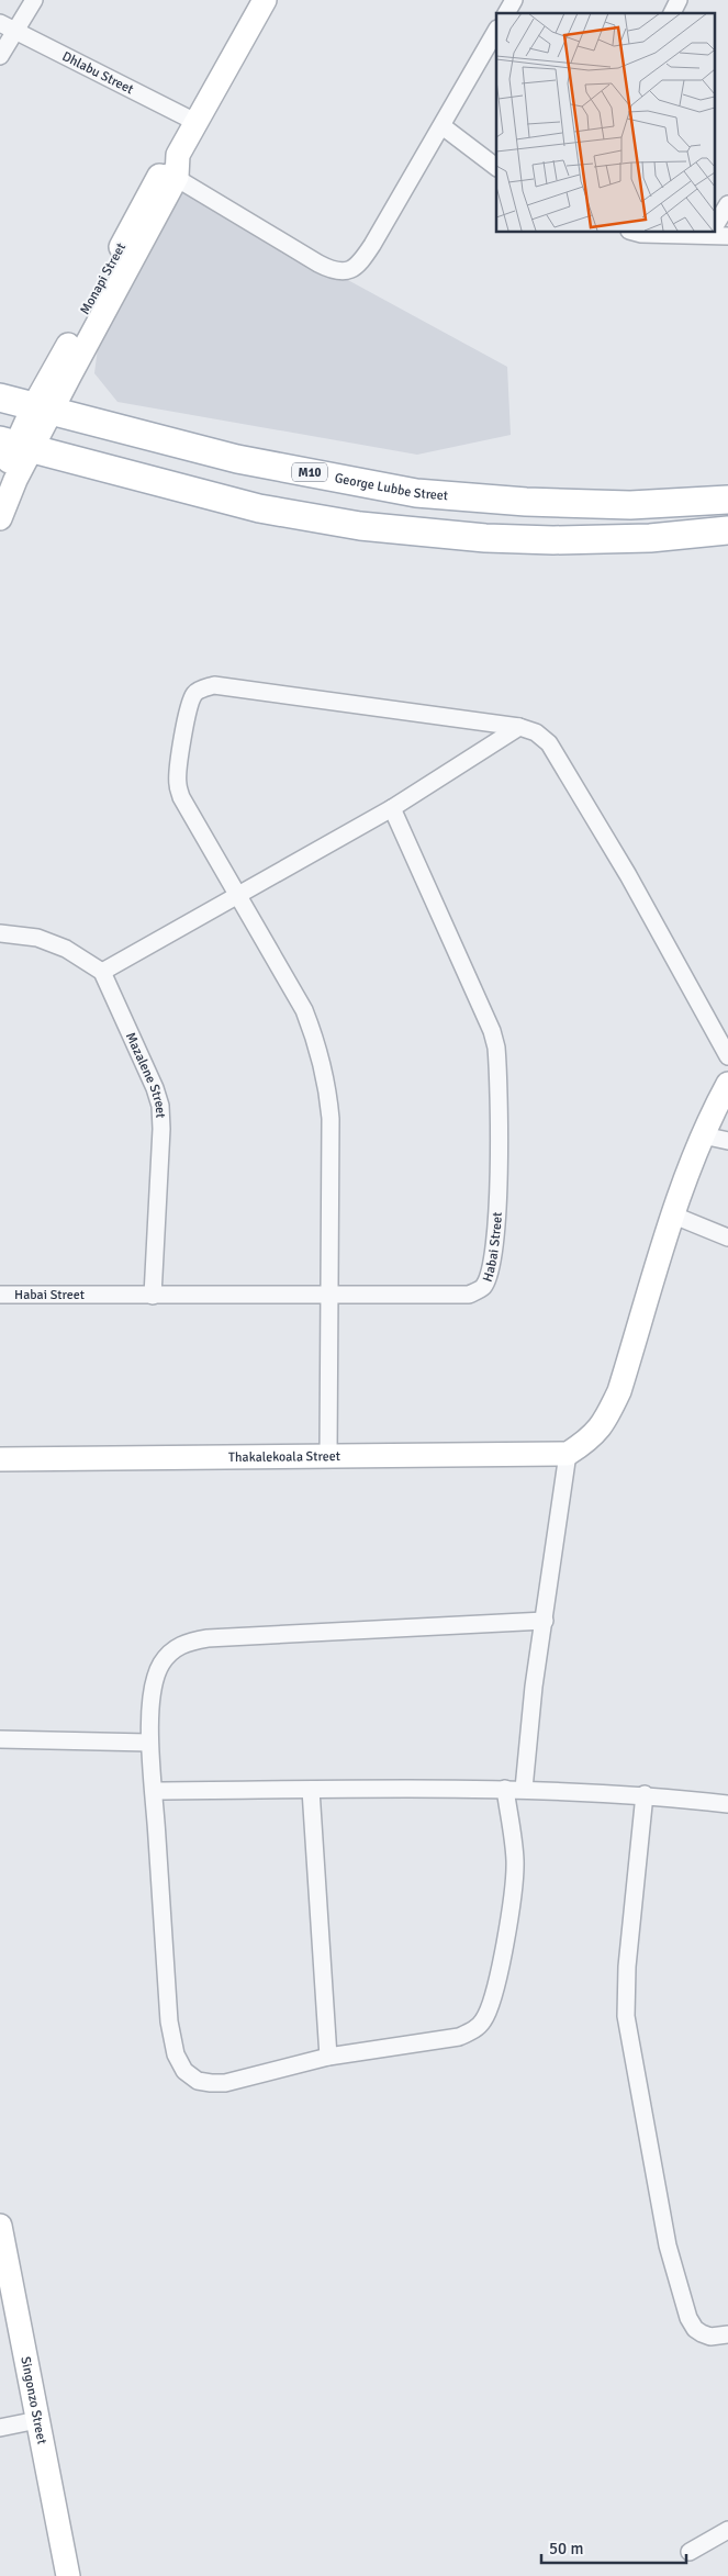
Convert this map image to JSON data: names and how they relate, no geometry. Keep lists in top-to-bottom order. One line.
{"streets":{"main road":["M10","George Lubbe Street"],"street":["Dhlabu Street","Monapi Street","Mazalene Street","Habai Street","Thakalekoala Street","Singonzo Street"]},"crossings":[["Dhlabu Street","Monapi Street"],["Monapi Street","George Lubbe Street"],["Mazalene Street","Habai Street"]],"scale_bar":"50 m"}
